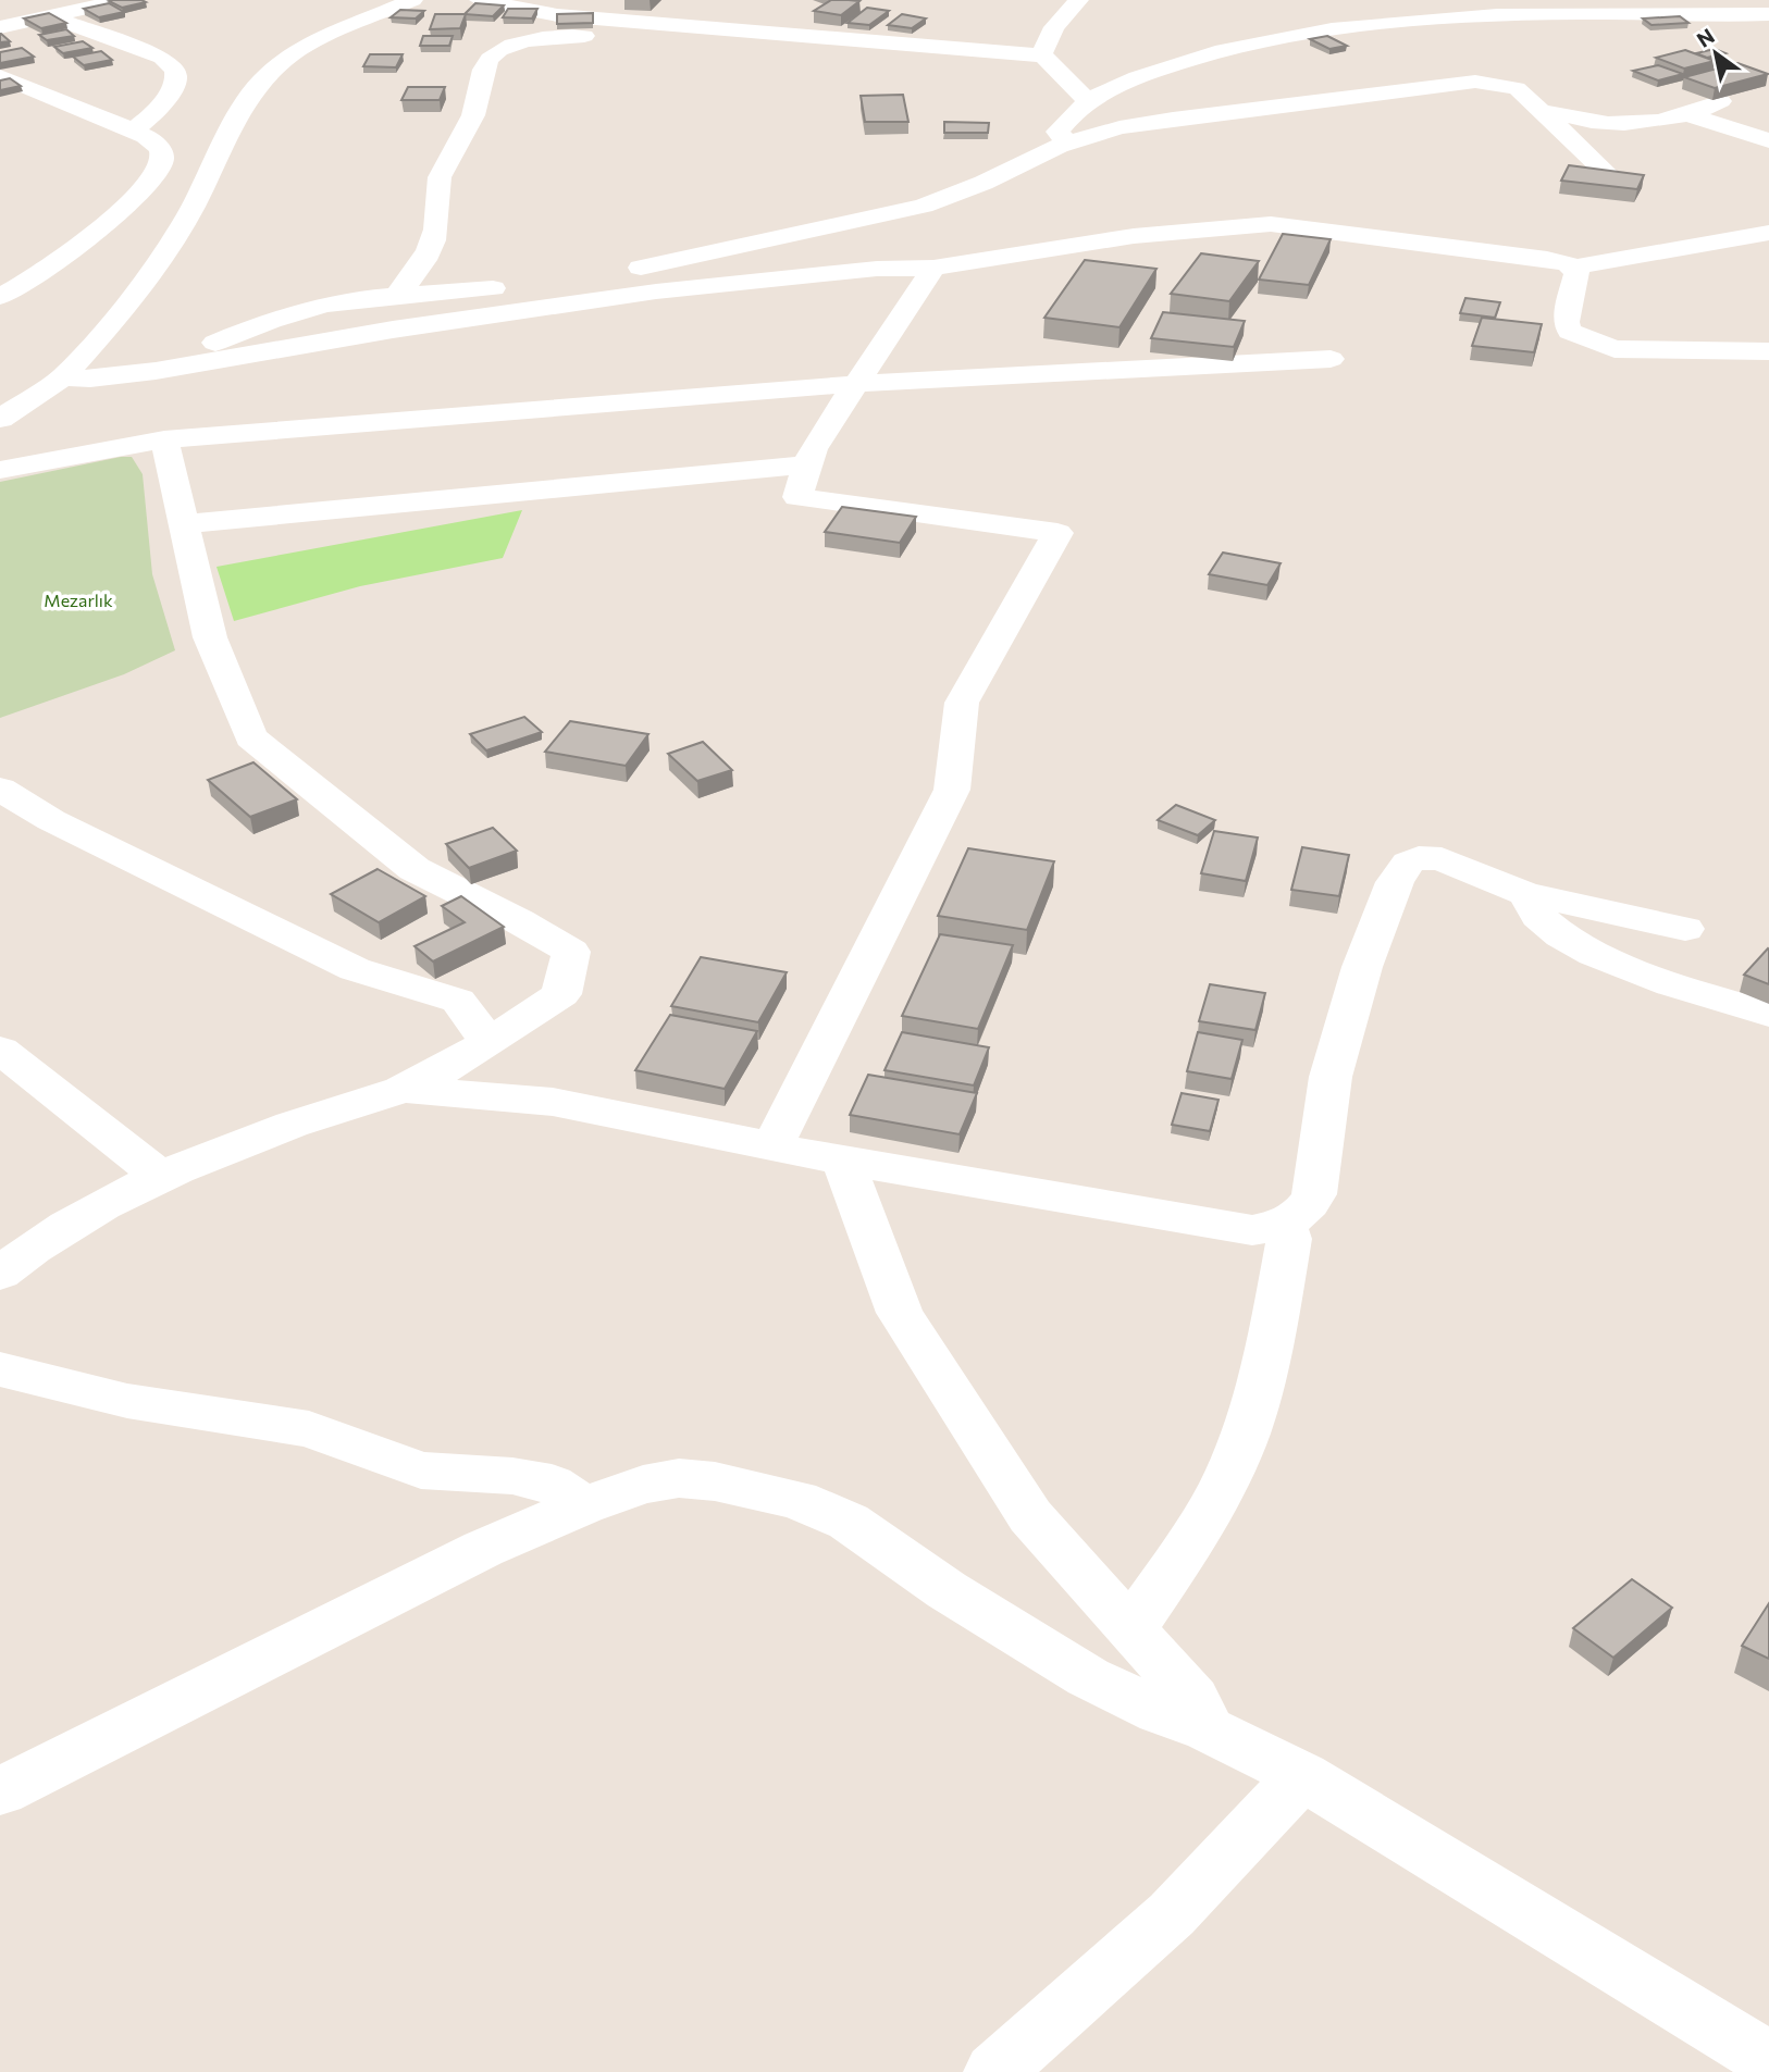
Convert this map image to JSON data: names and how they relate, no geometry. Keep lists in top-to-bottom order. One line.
{"parks":["Mezarlık"],"north":"top left"}
